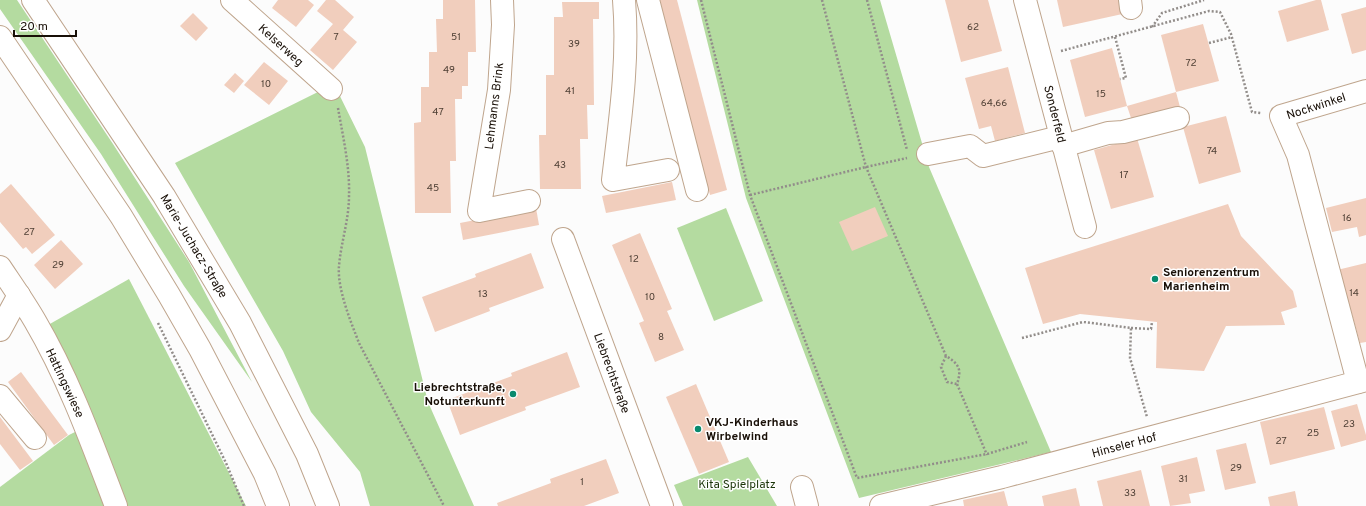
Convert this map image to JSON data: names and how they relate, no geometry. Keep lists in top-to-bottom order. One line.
{"streets":{"street":["Kelserweg","Lehmanns Brink","Nockwinkel","Sonderfeld","Marie-Juchacz-Straße","Liebrechtstraße","Hattingswiese","Hinseler Hof"]},"crossings":[["Nockwinkel","Hinseler Hof"]],"parks":["Kita Spielplatz"],"places":["Seniorenzentrum Marienheim","Liebrechtstraße, Notunterkunft","VKJ-Kinderhaus Wirbelwind"],"house_numbers":["62","7","51","39","72","49","10","41","15","64,66","47","74","43","17","45","16","27","12","29","14","13","10","8","23","25","27","29","31","1","33"],"scale_bar":"20 m"}
